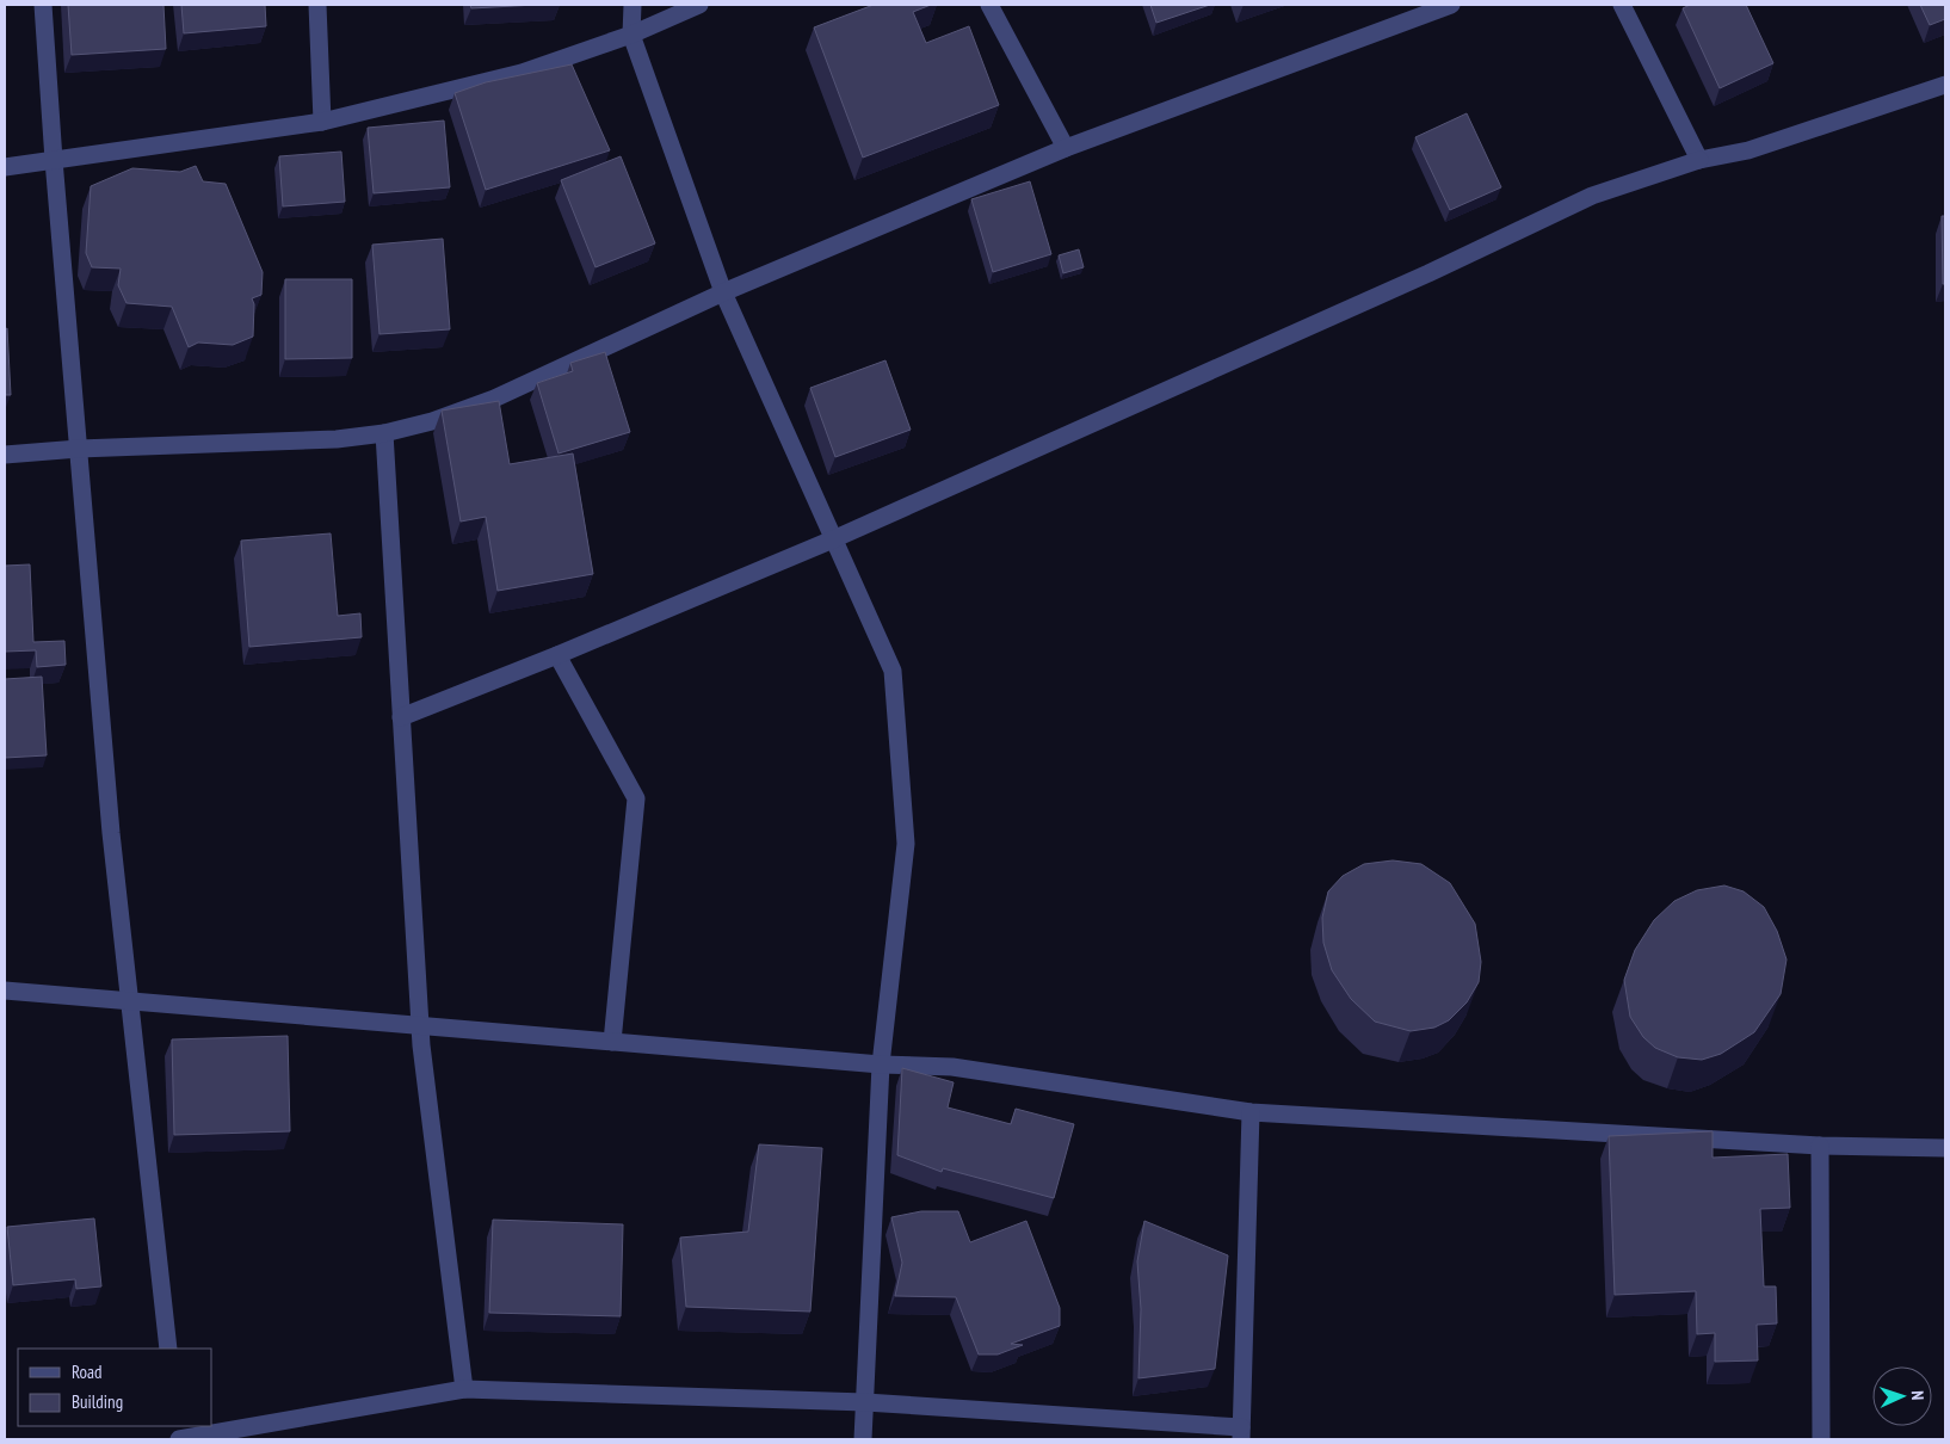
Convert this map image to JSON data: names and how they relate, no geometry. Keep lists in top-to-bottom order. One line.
{"legend":["Road","Building"],"north":"right"}
